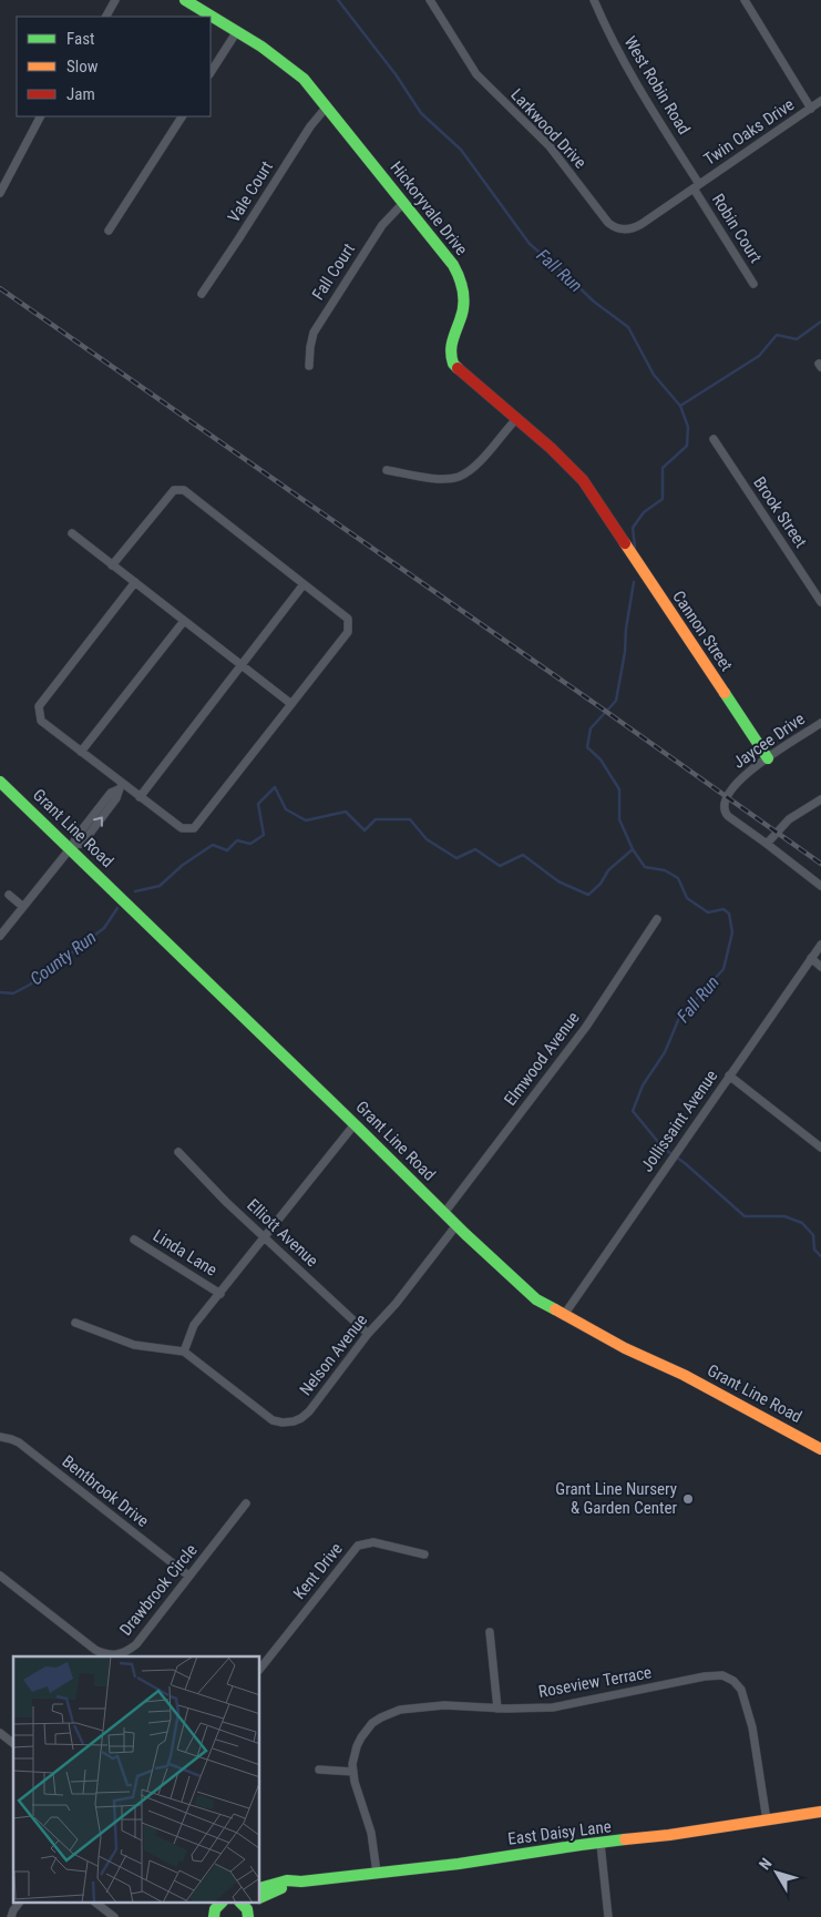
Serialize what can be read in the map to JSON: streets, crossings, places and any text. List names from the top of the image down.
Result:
{
  "streets": {
    "street": [
      "West Robin Road",
      "Larkwood Drive",
      "Twin Oaks Drive",
      "Vale Court",
      "Hickoryvale Drive",
      "Robin Court",
      "Fall Court",
      "Brook Street",
      "Cannon Street",
      "Jaycee Drive",
      "Grant Line Road",
      "Elmwood Avenue",
      "Jollissaint Avenue",
      "Elliott Avenue",
      "Linda Lane",
      "Nelson Avenue",
      "Bentbrook Drive",
      "Kent Drive",
      "Drawbrook Circle",
      "Roseview Terrace",
      "East Daisy Lane"
    ]
  },
  "crossings": [
    ["West Robin Road", "Larkwood Drive"],
    ["West Robin Road", "Twin Oaks Drive"],
    ["West Robin Road", "Robin Court"],
    ["Larkwood Drive", "Twin Oaks Drive"],
    ["Larkwood Drive", "Robin Court"],
    ["Twin Oaks Drive", "Robin Court"],
    ["Vale Court", "Hickoryvale Drive"],
    ["Hickoryvale Drive", "Fall Court"],
    ["Hickoryvale Drive", "Cannon Street"],
    ["Cannon Street", "Jaycee Drive"],
    ["Grant Line Road", "Elmwood Avenue"],
    ["Grant Line Road", "Jollissaint Avenue"],
    ["Grant Line Road", "Nelson Avenue"],
    ["Elliott Avenue", "Nelson Avenue"],
    ["Bentbrook Drive", "Drawbrook Circle"],
    ["Roseview Terrace", "East Daisy Lane"]
  ],
  "water": ["Fall Run", "County Run"],
  "places": ["Grant Line Nursery & Garden Center"],
  "legend": ["Fast", "Slow", "Jam"],
  "north": "top left"
}
